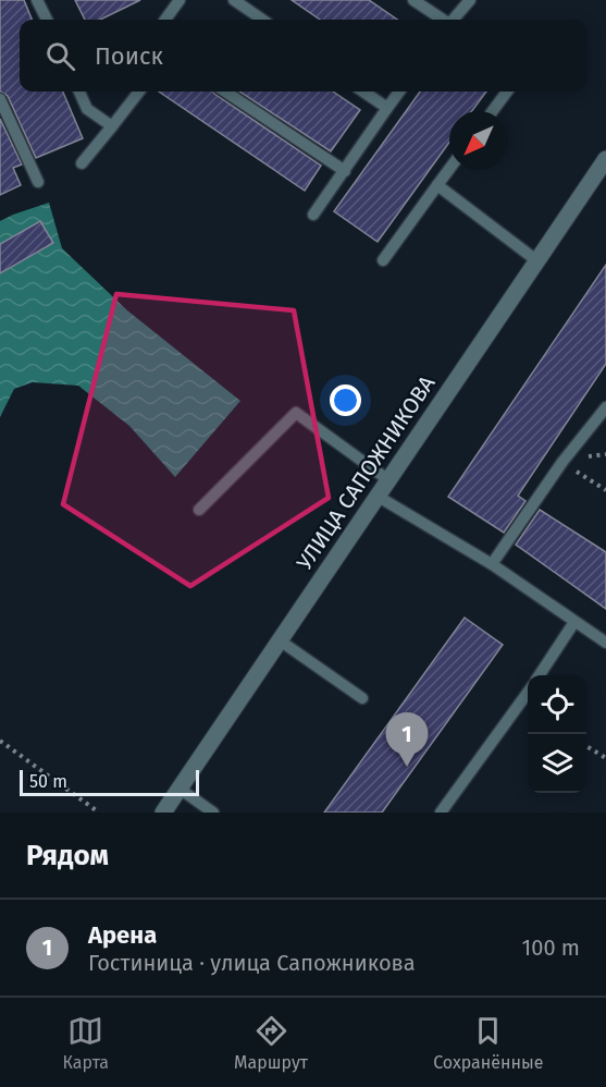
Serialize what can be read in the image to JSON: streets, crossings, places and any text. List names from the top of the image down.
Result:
{
  "streets": {
    "street": ["УЛИЦА САПОЖНИКОВА"]
  },
  "scale_bar": "50 m",
  "north": "bottom left",
  "page": {
    "search": "Поиск",
    "pins": "1",
    "scale": "50 m",
    "heading": "Рядом",
    "list": [
      {
        "mark": "1",
        "name": "Арена",
        "note": "Гостиница · улица Сапожникова",
        "value": "100 m"
      }
    ],
    "nav": ["Карта", "Маршрут", "Сохранённые"]
  }
}
